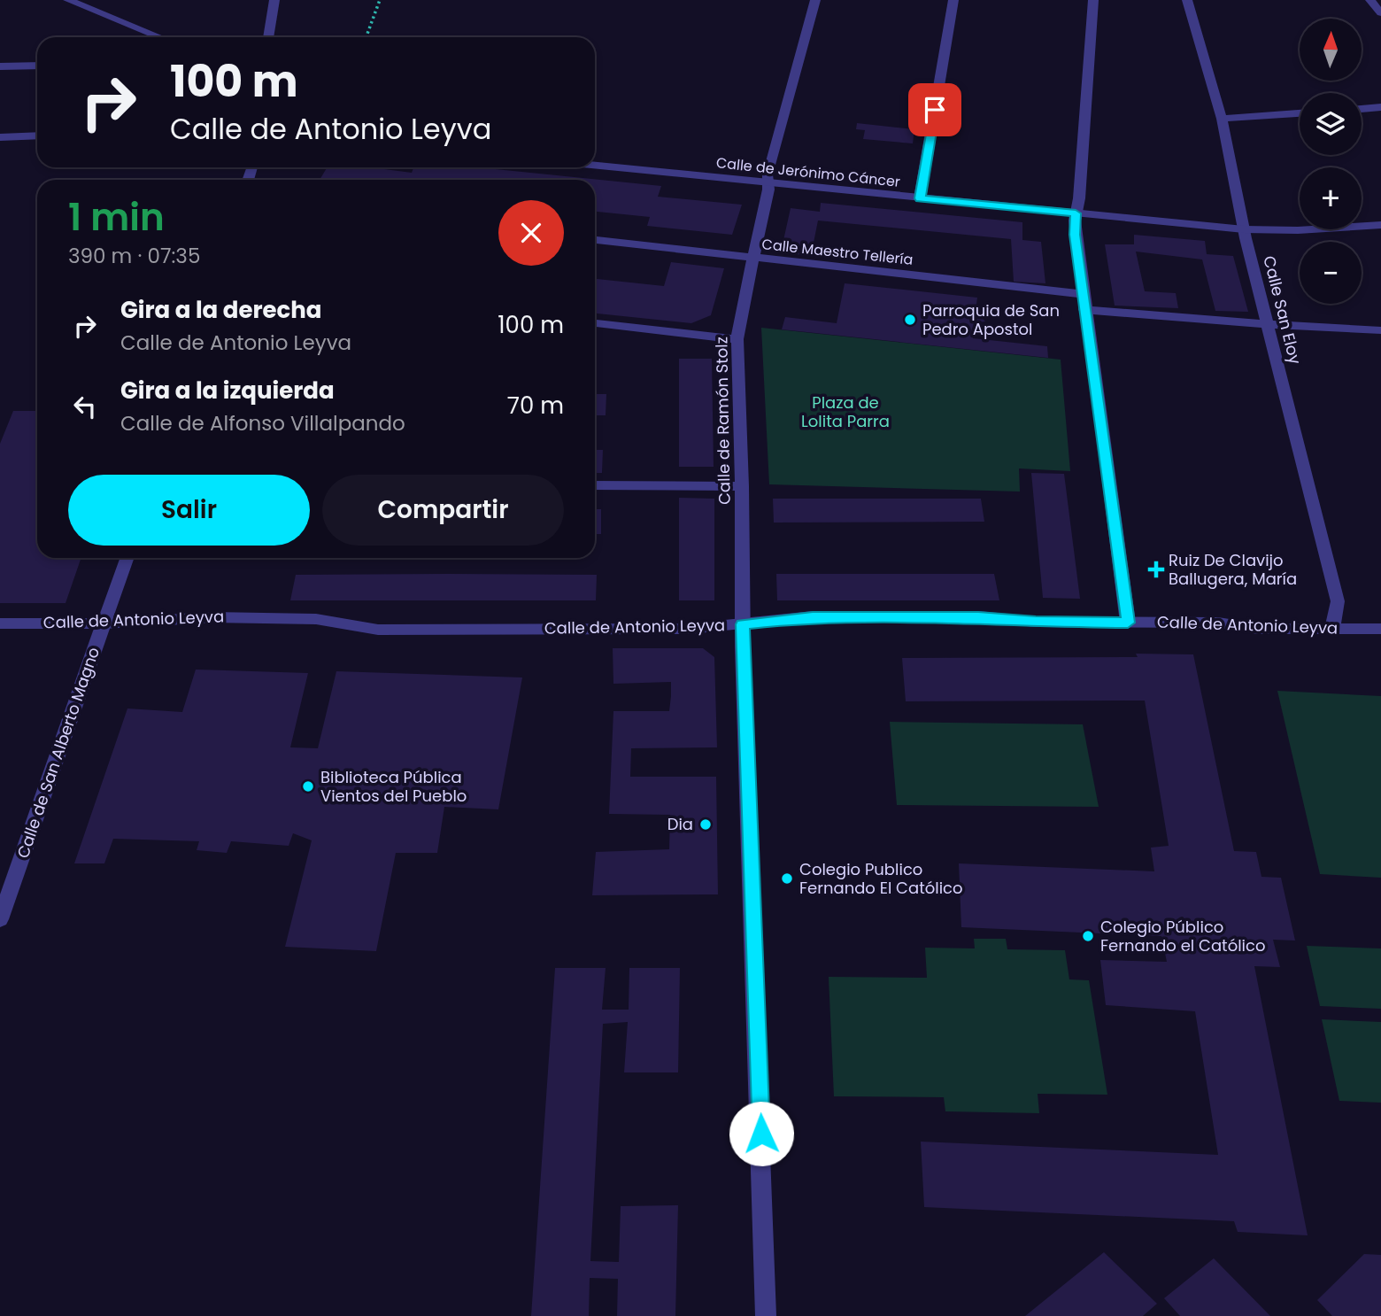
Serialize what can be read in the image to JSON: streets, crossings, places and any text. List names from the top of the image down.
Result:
{
  "streets": {
    "street": [
      "Calle de Jerónimo Cáncer",
      "Calle Maestro Tellería",
      "Calle San Eloy",
      "Calle de Ramón Stolz",
      "Calle de Antonio Leyva",
      "Calle de San Alberto Magno"
    ]
  },
  "crossings": [
    ["Calle de Jerónimo Cáncer", "Calle San Eloy"],
    ["Calle de Jerónimo Cáncer", "Calle de Ramón Stolz"],
    ["Calle Maestro Tellería", "Calle de Ramón Stolz"],
    ["Calle San Eloy", "Calle de Antonio Leyva"],
    ["Calle de Ramón Stolz", "Calle de Antonio Leyva"],
    ["Calle de Antonio Leyva", "Calle de San Alberto Magno"]
  ],
  "parks": ["Plaza de Lolita Parra"],
  "places": {
    "other": [
      "Parroquia de San Pedro Apostol",
      "Biblioteca Pública Vientos del Pueblo",
      "Dia",
      "Colegio Publico Fernando El Católico",
      "Colegio Público Fernando el Católico"
    ],
    "health": ["Ruiz De Clavijo Ballugera, María"]
  },
  "north": "top",
  "page": {
    "map_buttons": ["+", "−"],
    "turn": ["100 m", "Calle de Antonio Leyva"],
    "heading": ["1 min", "390 m · 07:35"],
    "list": [
      {
        "name": "Gira a la derecha",
        "note": "Calle de Antonio Leyva",
        "value": "100 m"
      },
      {
        "name": "Gira a la izquierda",
        "note": "Calle de Alfonso Villalpando",
        "value": "70 m"
      }
    ],
    "buttons": ["Salir", "Compartir"]
  }
}
